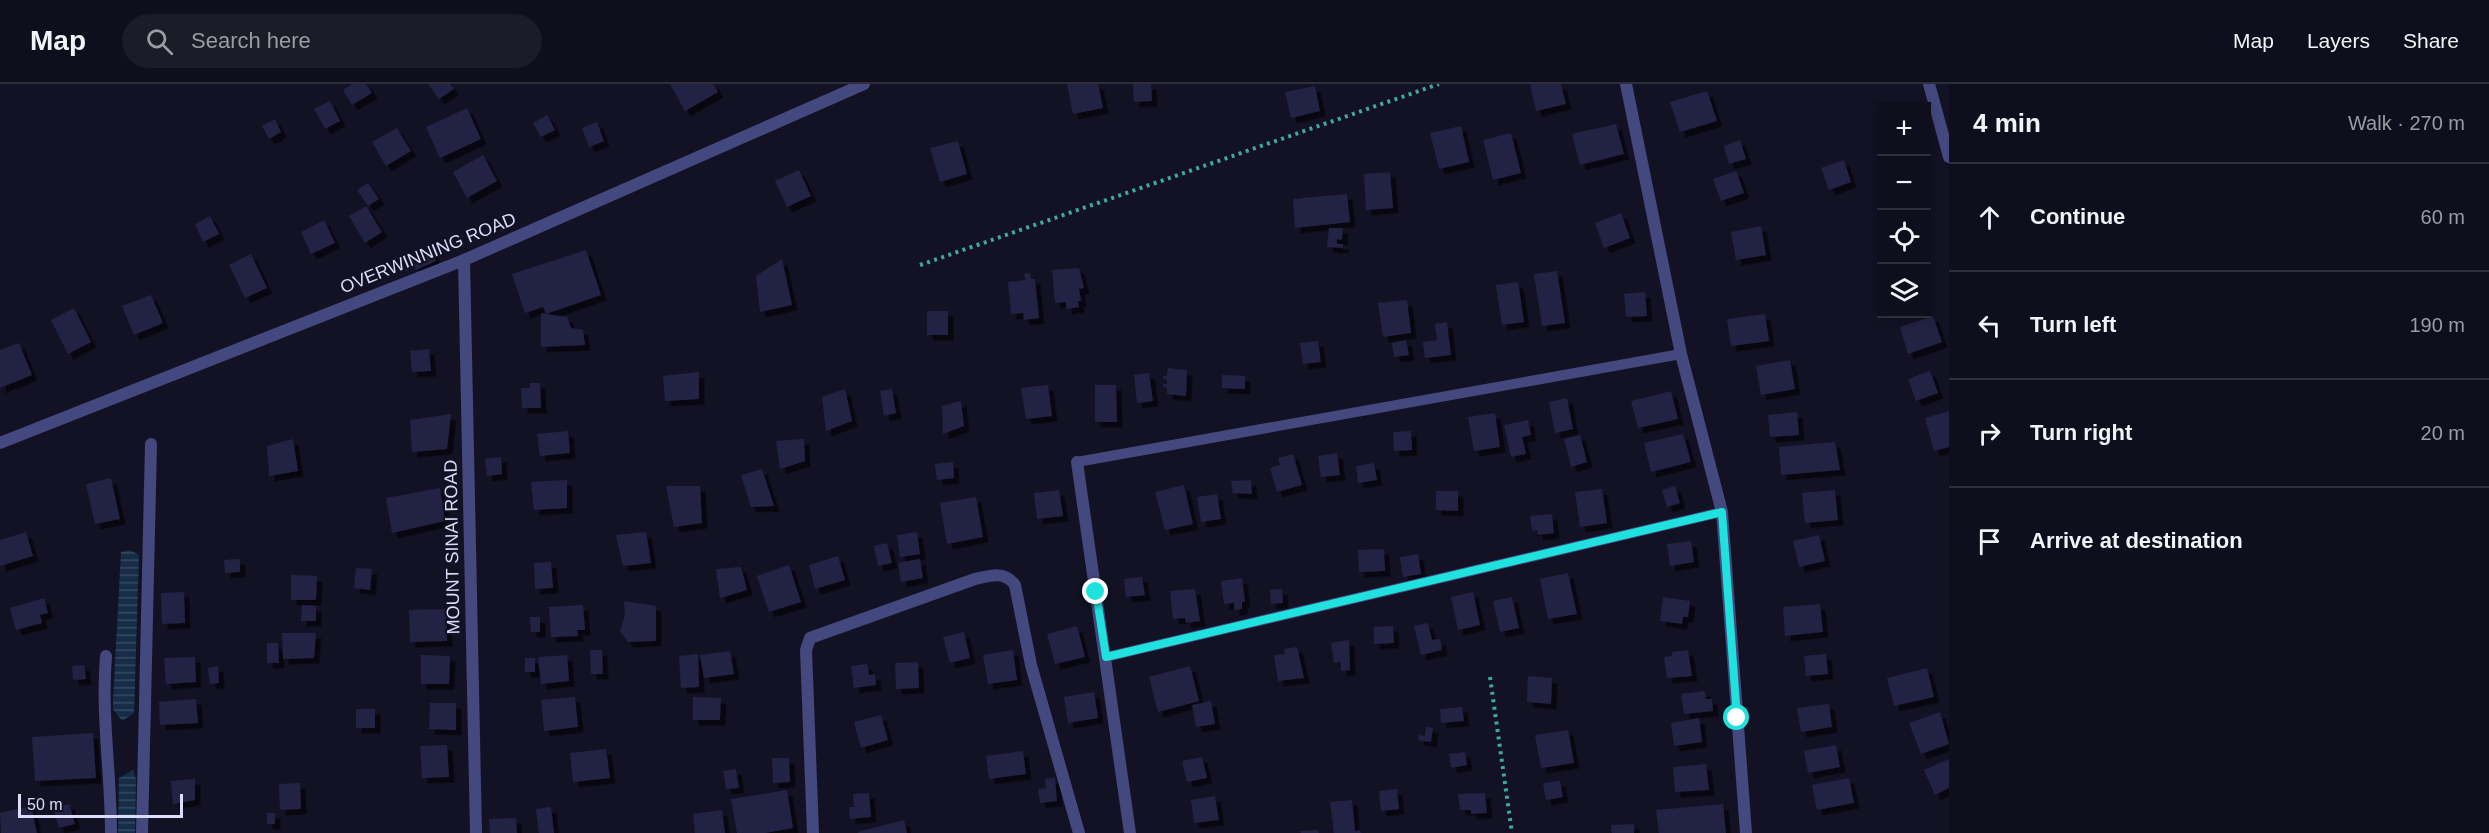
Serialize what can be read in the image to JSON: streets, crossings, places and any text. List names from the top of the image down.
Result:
{
  "streets": {
    "street": ["OVERWINNING ROAD", "MOUNT SINAI ROAD"]
  },
  "crossings": [
    ["OVERWINNING ROAD", "MOUNT SINAI ROAD"]
  ],
  "scale_bar": "50 m",
  "page": {
    "header": "Map",
    "search": "Search here",
    "nav": ["Map", "Layers", "Share"],
    "heading": ["4 min", "Walk · 270 m"],
    "map_buttons": ["+", "−"],
    "list": [
      ["Continue", "60 m"],
      ["Turn left", "190 m"],
      ["Turn right", "20 m"],
      "Arrive at destination"
    ],
    "scale": "50 m"
  }
}
